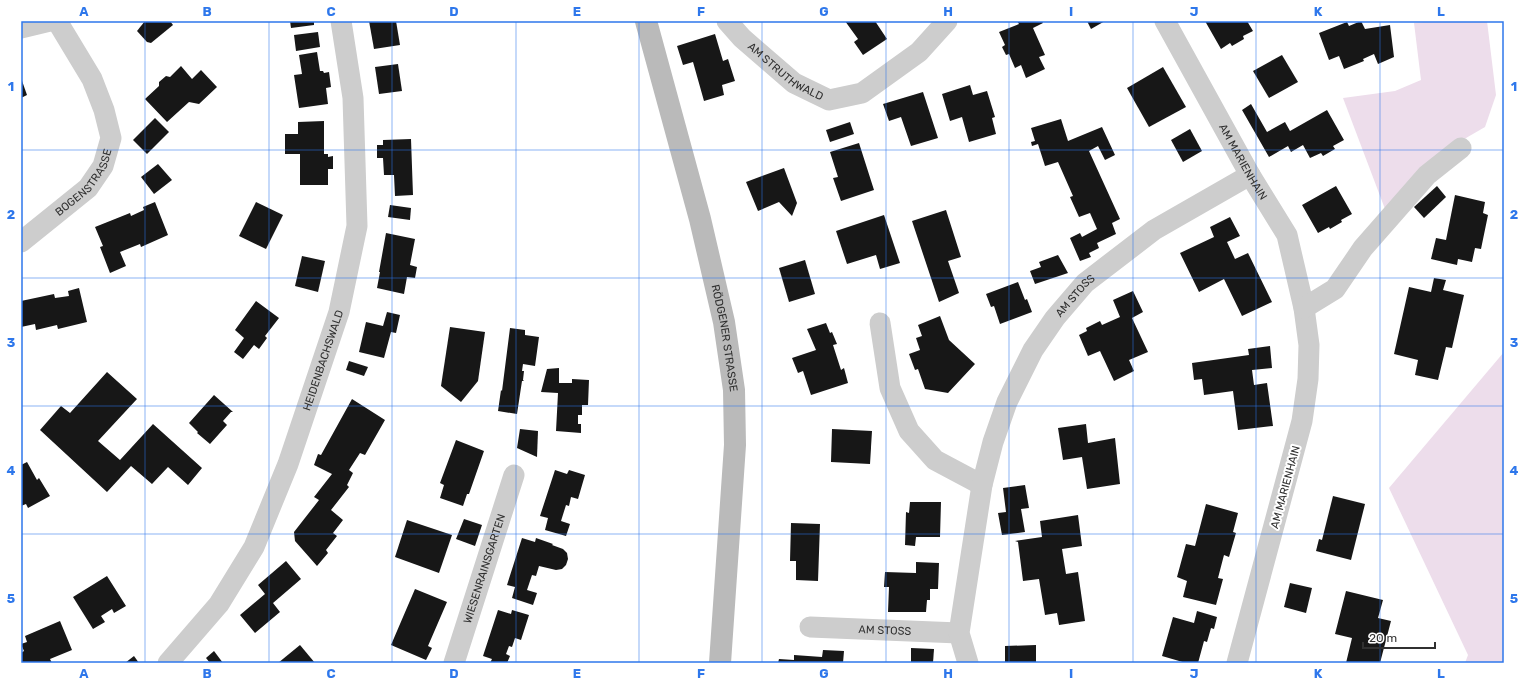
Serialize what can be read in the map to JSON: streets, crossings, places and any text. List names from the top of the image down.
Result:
{
  "streets": {
    "main road": ["RÖDGENER STRASSE"],
    "street": [
      "AM STRUTHWALD",
      "AM MARIENHAIN",
      "BOGENSTRASSE",
      "AM STOSS",
      "HEIDENBACHSWALD",
      "WIESENRAINSGARTEN"
    ]
  },
  "crossings": [
    ["AM MARIENHAIN", "AM STOSS"]
  ],
  "scale_bar": "20 m",
  "grid": {
    "columns": [
      "A",
      "B",
      "C",
      "D",
      "E",
      "F",
      "G",
      "H",
      "I",
      "J",
      "K",
      "L"
    ],
    "rows": [
      "1",
      "2",
      "3",
      "4",
      "5"
    ]
  }
}
